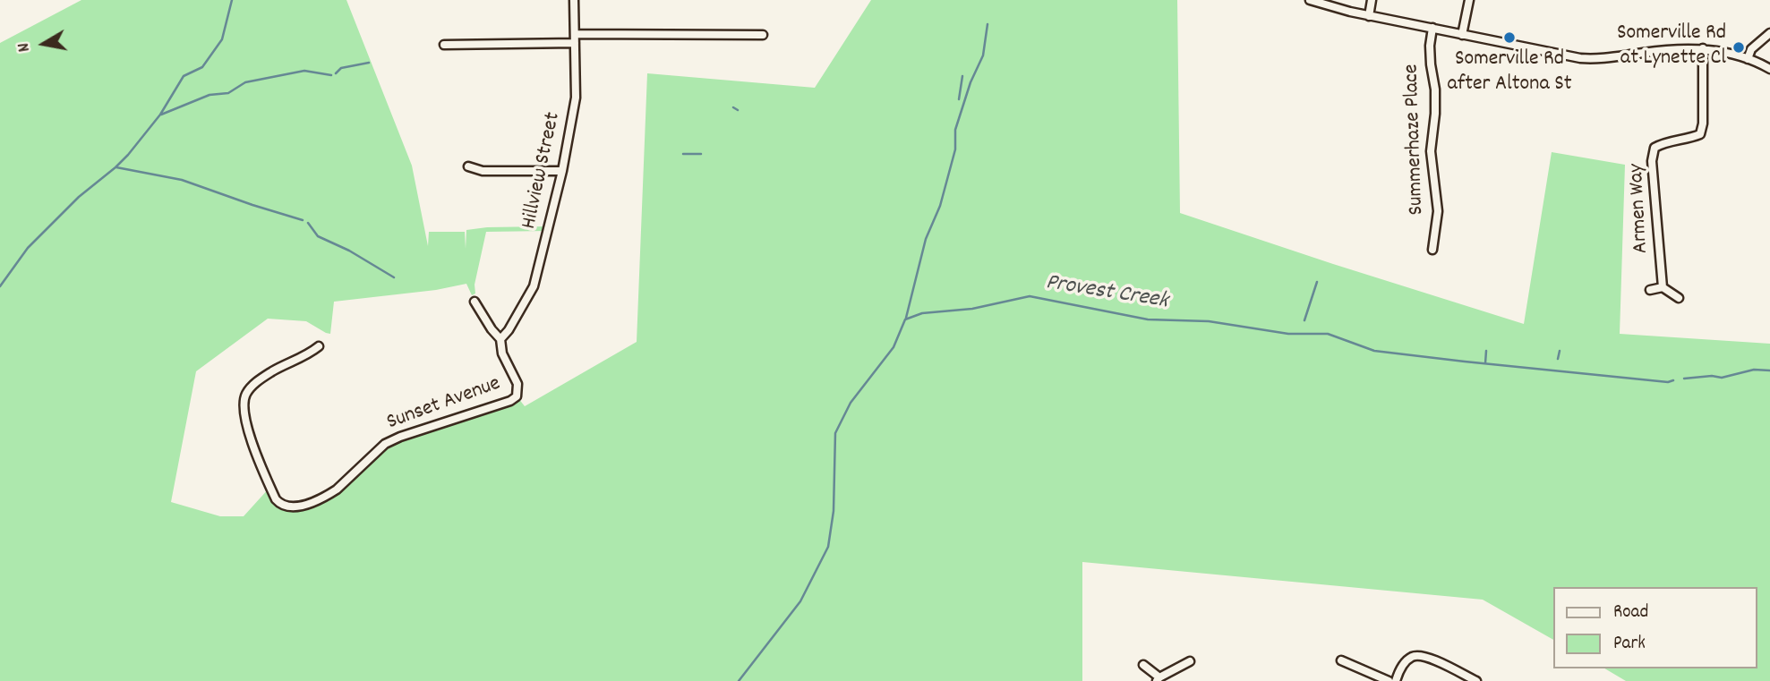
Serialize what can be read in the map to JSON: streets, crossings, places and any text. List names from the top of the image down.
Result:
{
  "streets": {
    "street": [
      "Summerhaze Place",
      "Hillview Street",
      "Armen Way",
      "Sunset Avenue"
    ]
  },
  "crossings": [
    ["Hillview Street", "Sunset Avenue"]
  ],
  "water": ["Provest Creek"],
  "places": ["Somerville Rd after Altona St", "Somerville Rd at Lynette Cl"],
  "legend": ["Road", "Park"],
  "north": "left"
}
